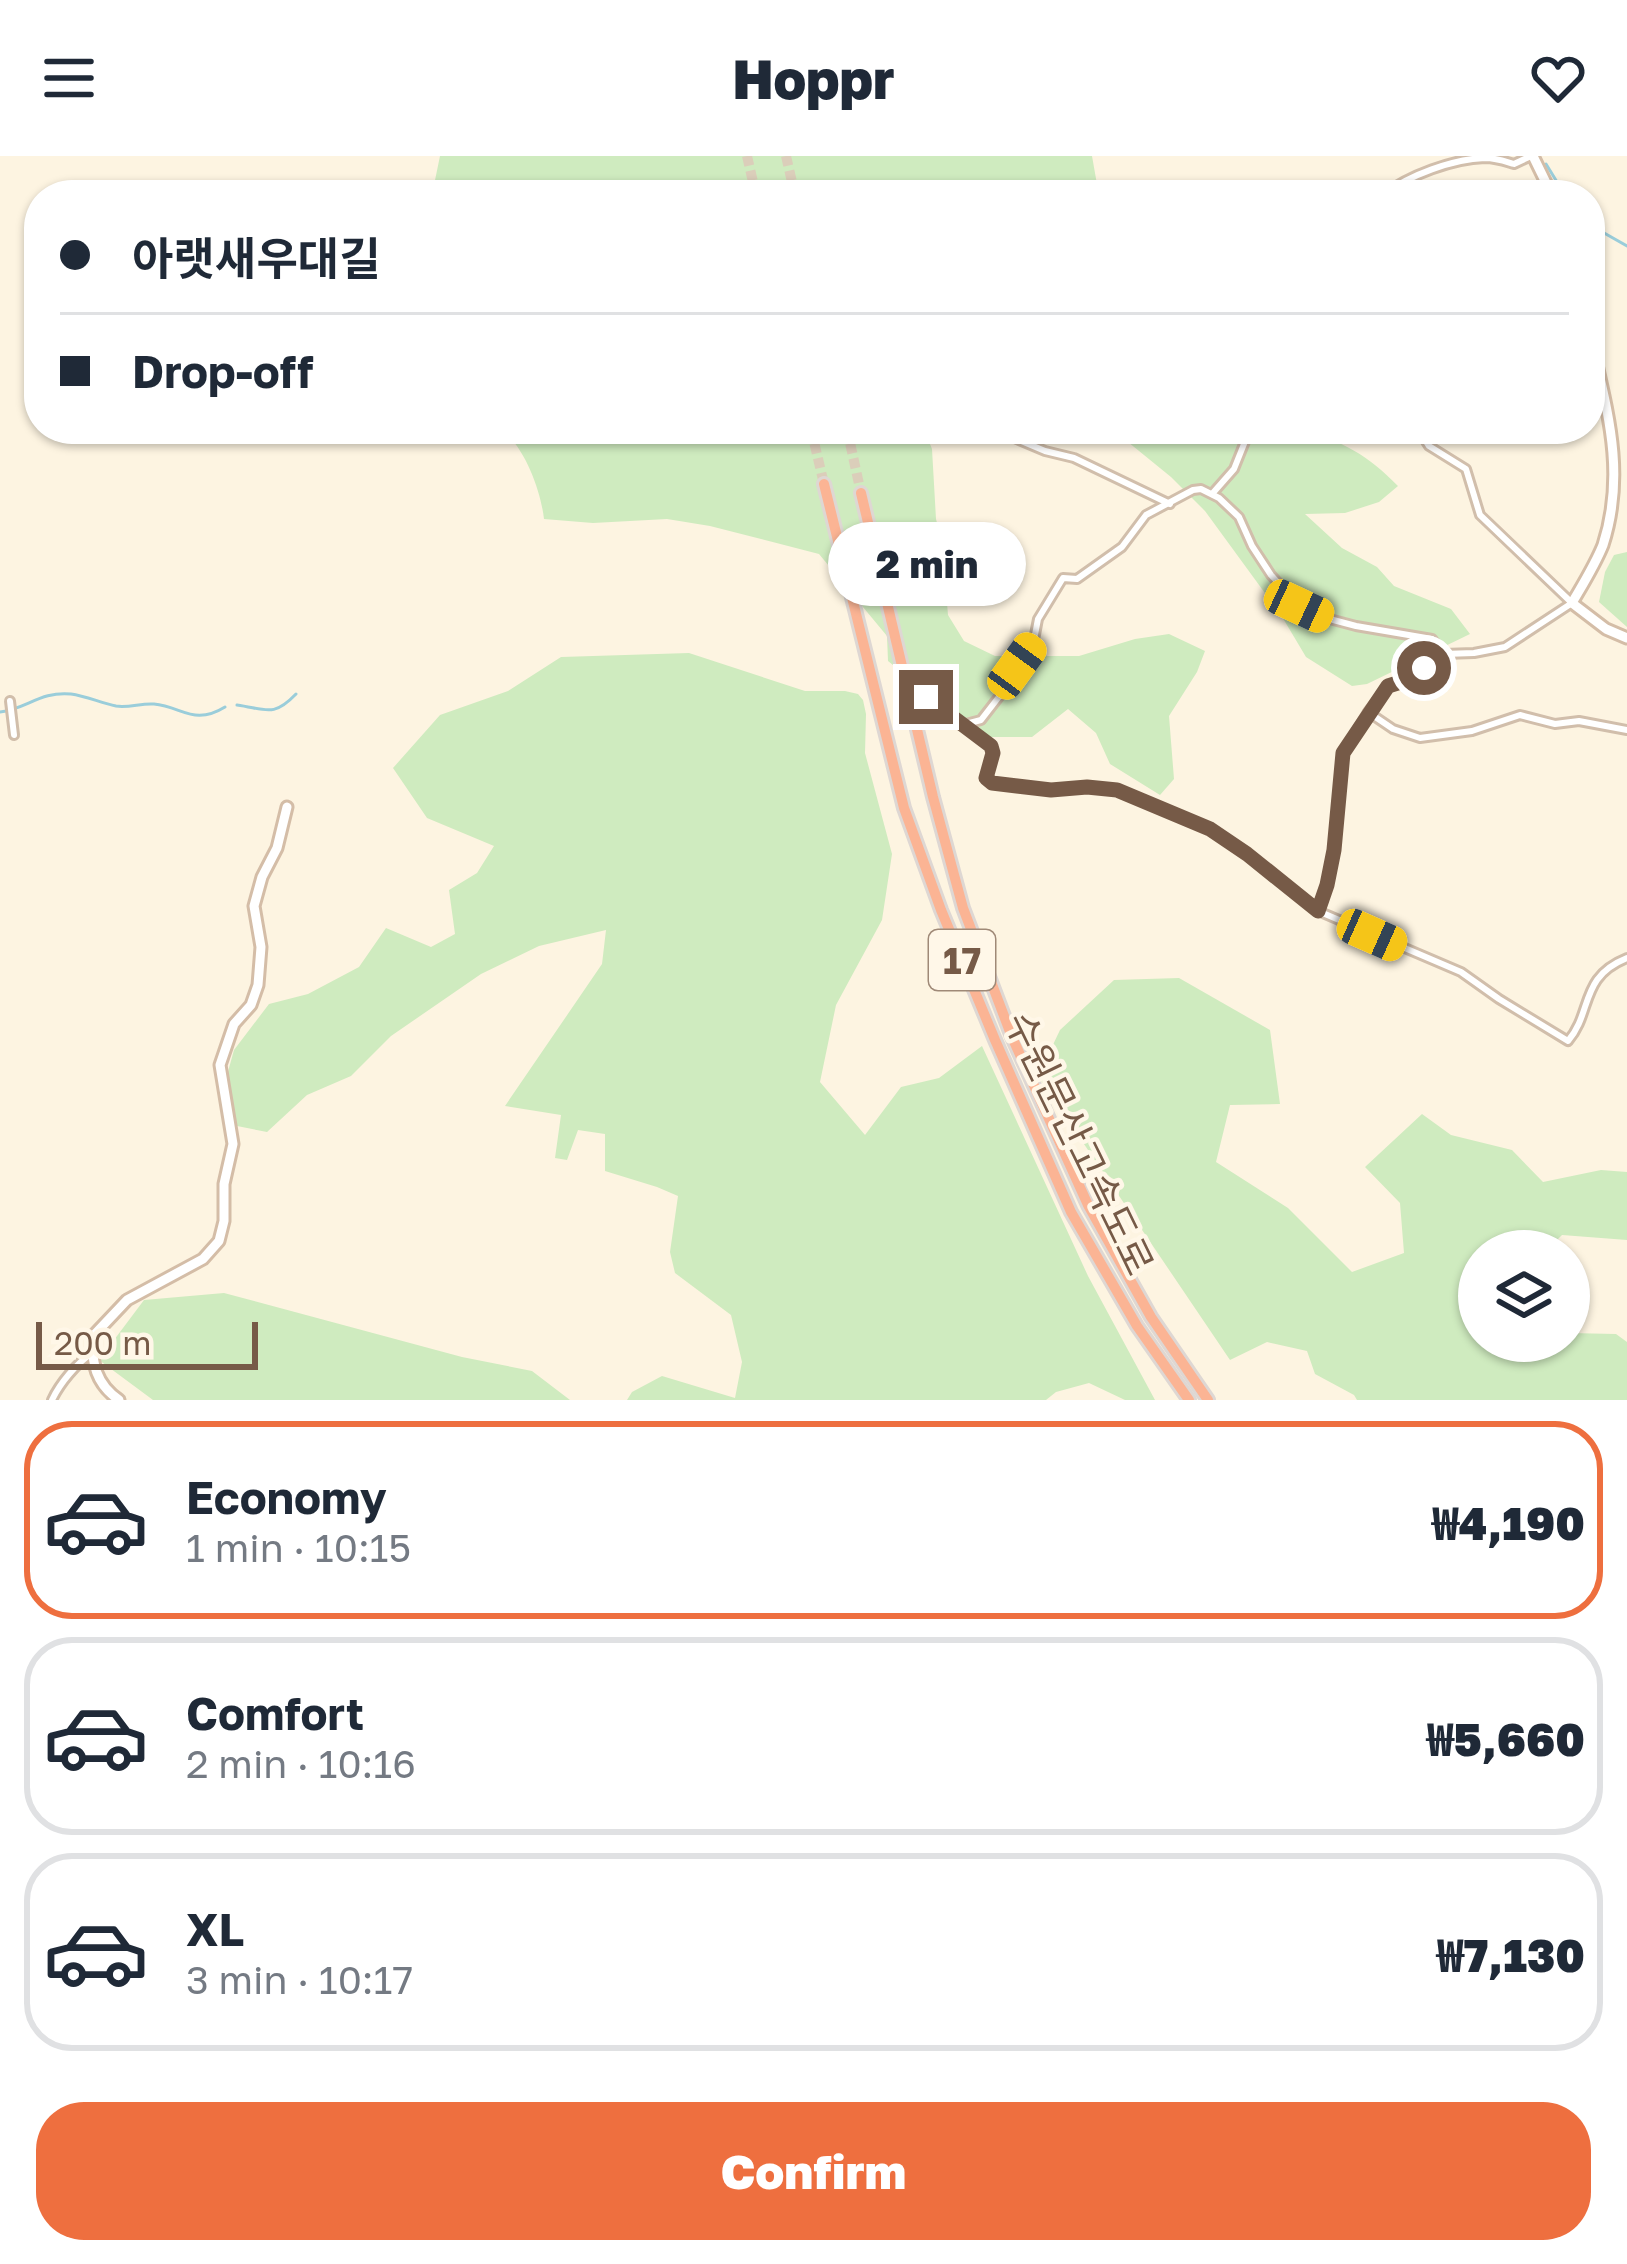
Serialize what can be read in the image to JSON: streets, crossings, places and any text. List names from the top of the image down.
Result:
{
  "streets": {
    "highway": ["17", "수원문산고속도로"]
  },
  "scale_bar": "200 m",
  "page": {
    "header": "Hoppr",
    "banner": ["아랫새우대길", "Drop-off"],
    "bubble": "2 min",
    "scale": "200 m",
    "list": [
      {
        "name": "Economy",
        "note": "1 min · 10:15",
        "value": "₩4,190"
      },
      {
        "name": "Comfort",
        "note": "2 min · 10:16",
        "value": "₩5,660"
      },
      {
        "name": "XL",
        "note": "3 min · 10:17",
        "value": "₩7,130"
      }
    ],
    "buttons": "Confirm"
  }
}
